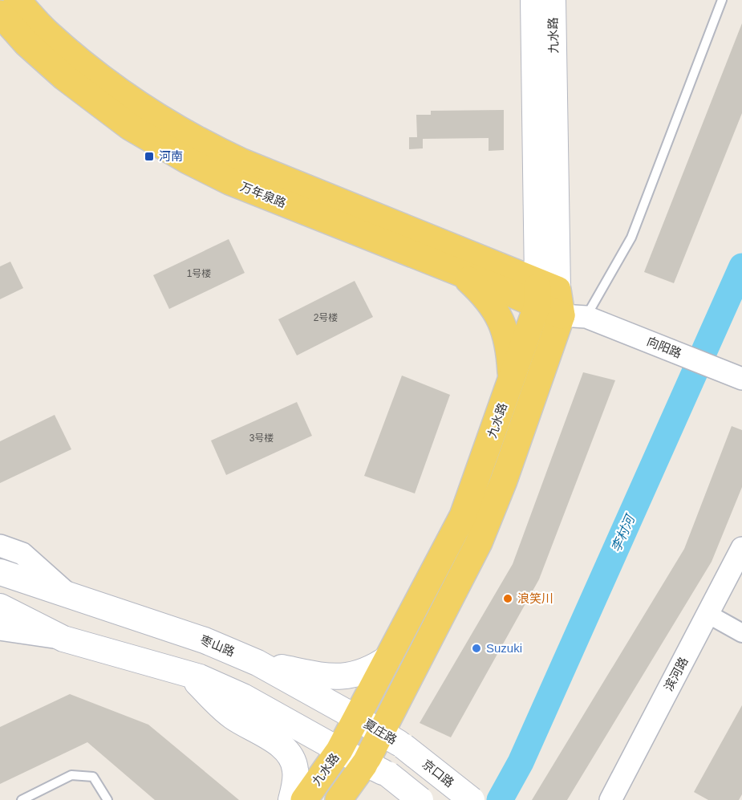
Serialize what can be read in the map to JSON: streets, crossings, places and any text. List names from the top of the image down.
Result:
{
  "streets": {
    "main road": [
      "九水路",
      "万年泉路",
      "枣山路",
      "夏庄路",
      "京口路"
    ],
    "street": ["向阳路", "滨河路"]
  },
  "crossings": [
    ["九水路", "万年泉路"],
    ["九水路", "枣山路"],
    ["九水路", "夏庄路"],
    ["万年泉路", "向阳路"],
    ["枣山路", "夏庄路"],
    ["夏庄路", "京口路"]
  ],
  "water": ["李村河"],
  "places": {
    "transit": ["河南"],
    "other": ["浪笑川", "Suzuki"]
  },
  "house_numbers": ["1号楼", "2号楼", "3号楼"]
}
